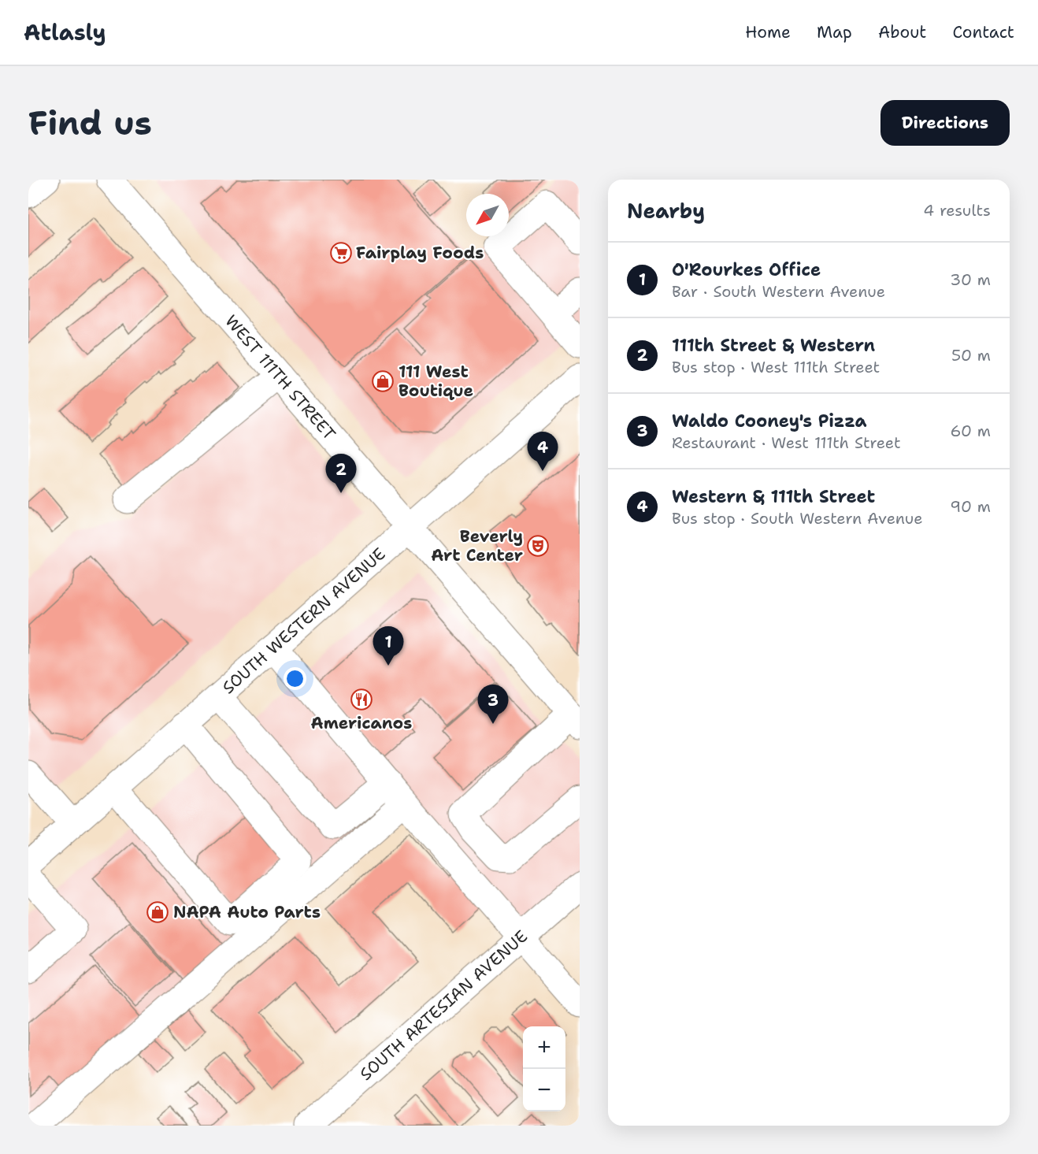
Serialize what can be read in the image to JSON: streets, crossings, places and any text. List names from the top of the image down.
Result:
{
  "streets": {
    "main road": ["WEST 111TH STREET", "SOUTH WESTERN AVENUE", "SOUTH ARTESIAN AVENUE"]
  },
  "crossings": [
    ["WEST 111TH STREET", "SOUTH WESTERN AVENUE"]
  ],
  "places": {
    "supermarket": ["Fairplay Foods"],
    "shop": ["111 West Boutique", "NAPA Auto Parts"],
    "theatre": ["Beverly Art Center"],
    "restaurant": ["Americanos"]
  },
  "north": "bottom left",
  "page": {
    "header": "Atlasly",
    "nav": [
      "Home",
      "Map",
      "About",
      "Contact"
    ],
    "buttons": "Directions",
    "title": "Find us",
    "heading": ["Nearby", "4 results"],
    "list": [
      {
        "mark": "1",
        "name": "O'Rourkes Office",
        "note": "Bar · South Western Avenue",
        "value": "30 m"
      },
      {
        "mark": "2",
        "name": "111th Street & Western",
        "note": "Bus stop · West 111th Street",
        "value": "50 m"
      },
      {
        "mark": "3",
        "name": "Waldo Cooney's Pizza",
        "note": "Restaurant · West 111th Street",
        "value": "60 m"
      },
      {
        "mark": "4",
        "name": "Western & 111th Street",
        "note": "Bus stop · South Western Avenue",
        "value": "90 m"
      }
    ],
    "pins": [
      "4",
      "2",
      "1",
      "3"
    ],
    "map_buttons": ["+", "−"]
  }
}
